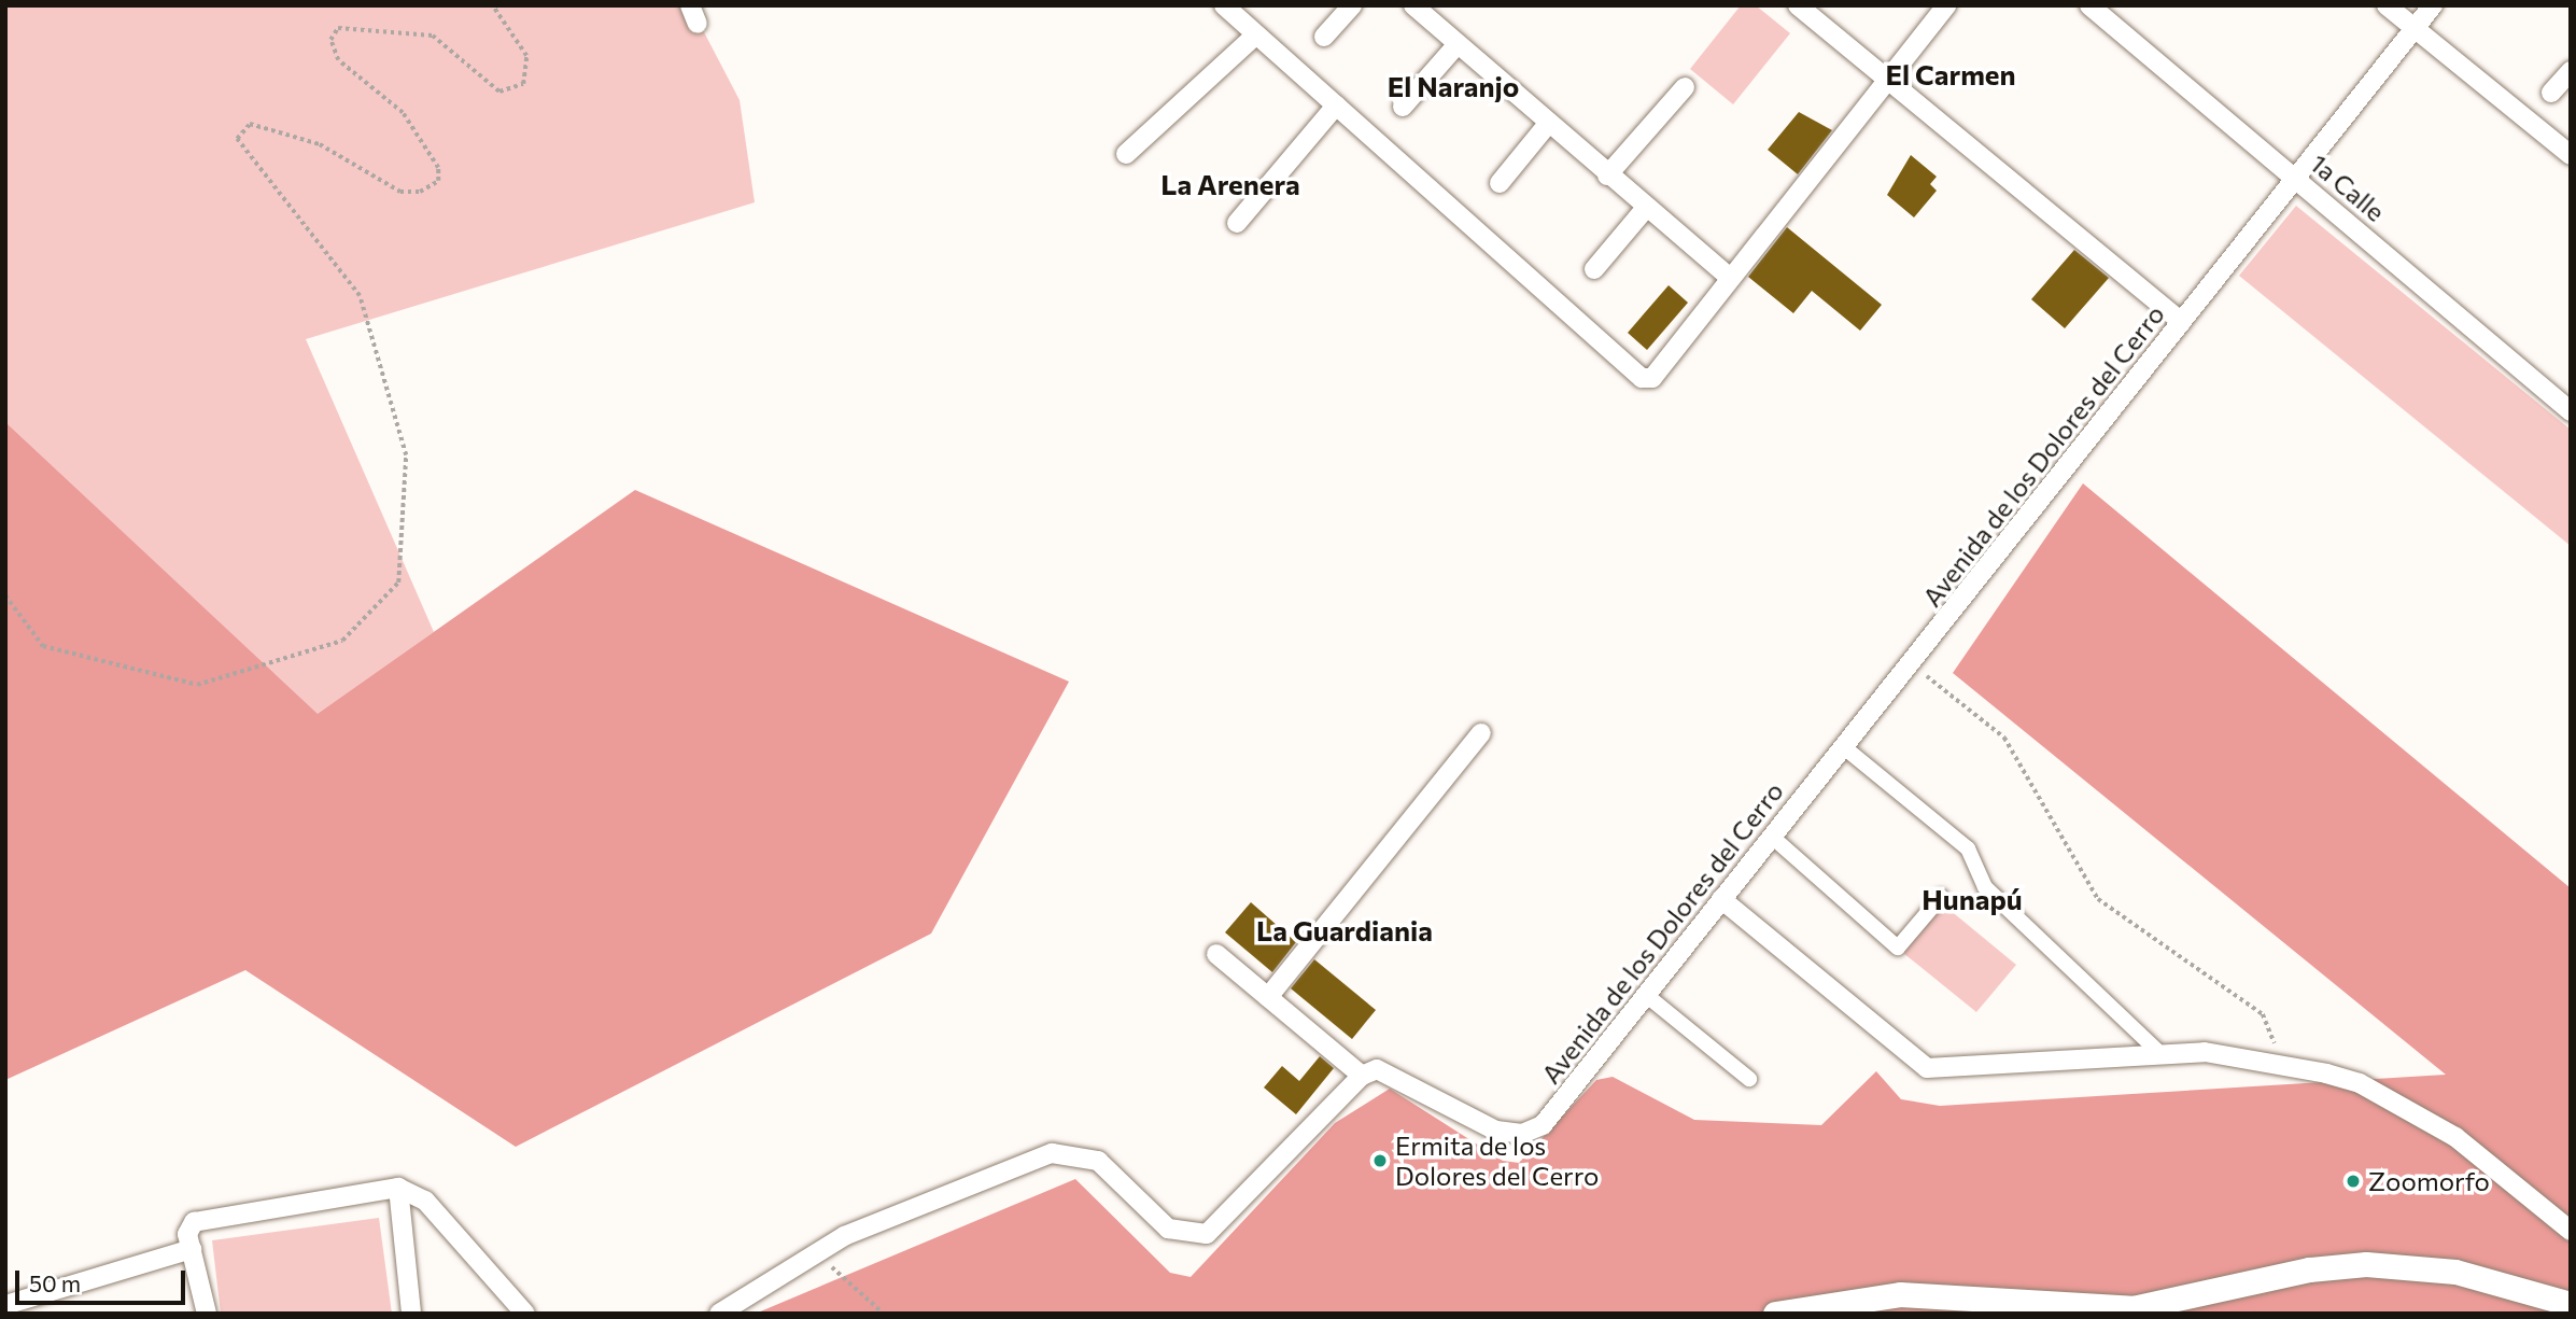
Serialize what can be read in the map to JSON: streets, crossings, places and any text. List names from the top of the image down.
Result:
{
  "streets": {
    "street": ["1a Calle", "Avenida de los Dolores del Cerro"]
  },
  "crossings": [
    ["1a Calle", "Avenida de los Dolores del Cerro"]
  ],
  "districts": [
    "El Carmen",
    "El Naranjo",
    "La Arenera",
    "Hunapú",
    "La Guardiania"
  ],
  "places": ["Ermita de los Dolores del Cerro", "Zoomorfo"],
  "scale_bar": "50 m"
}
